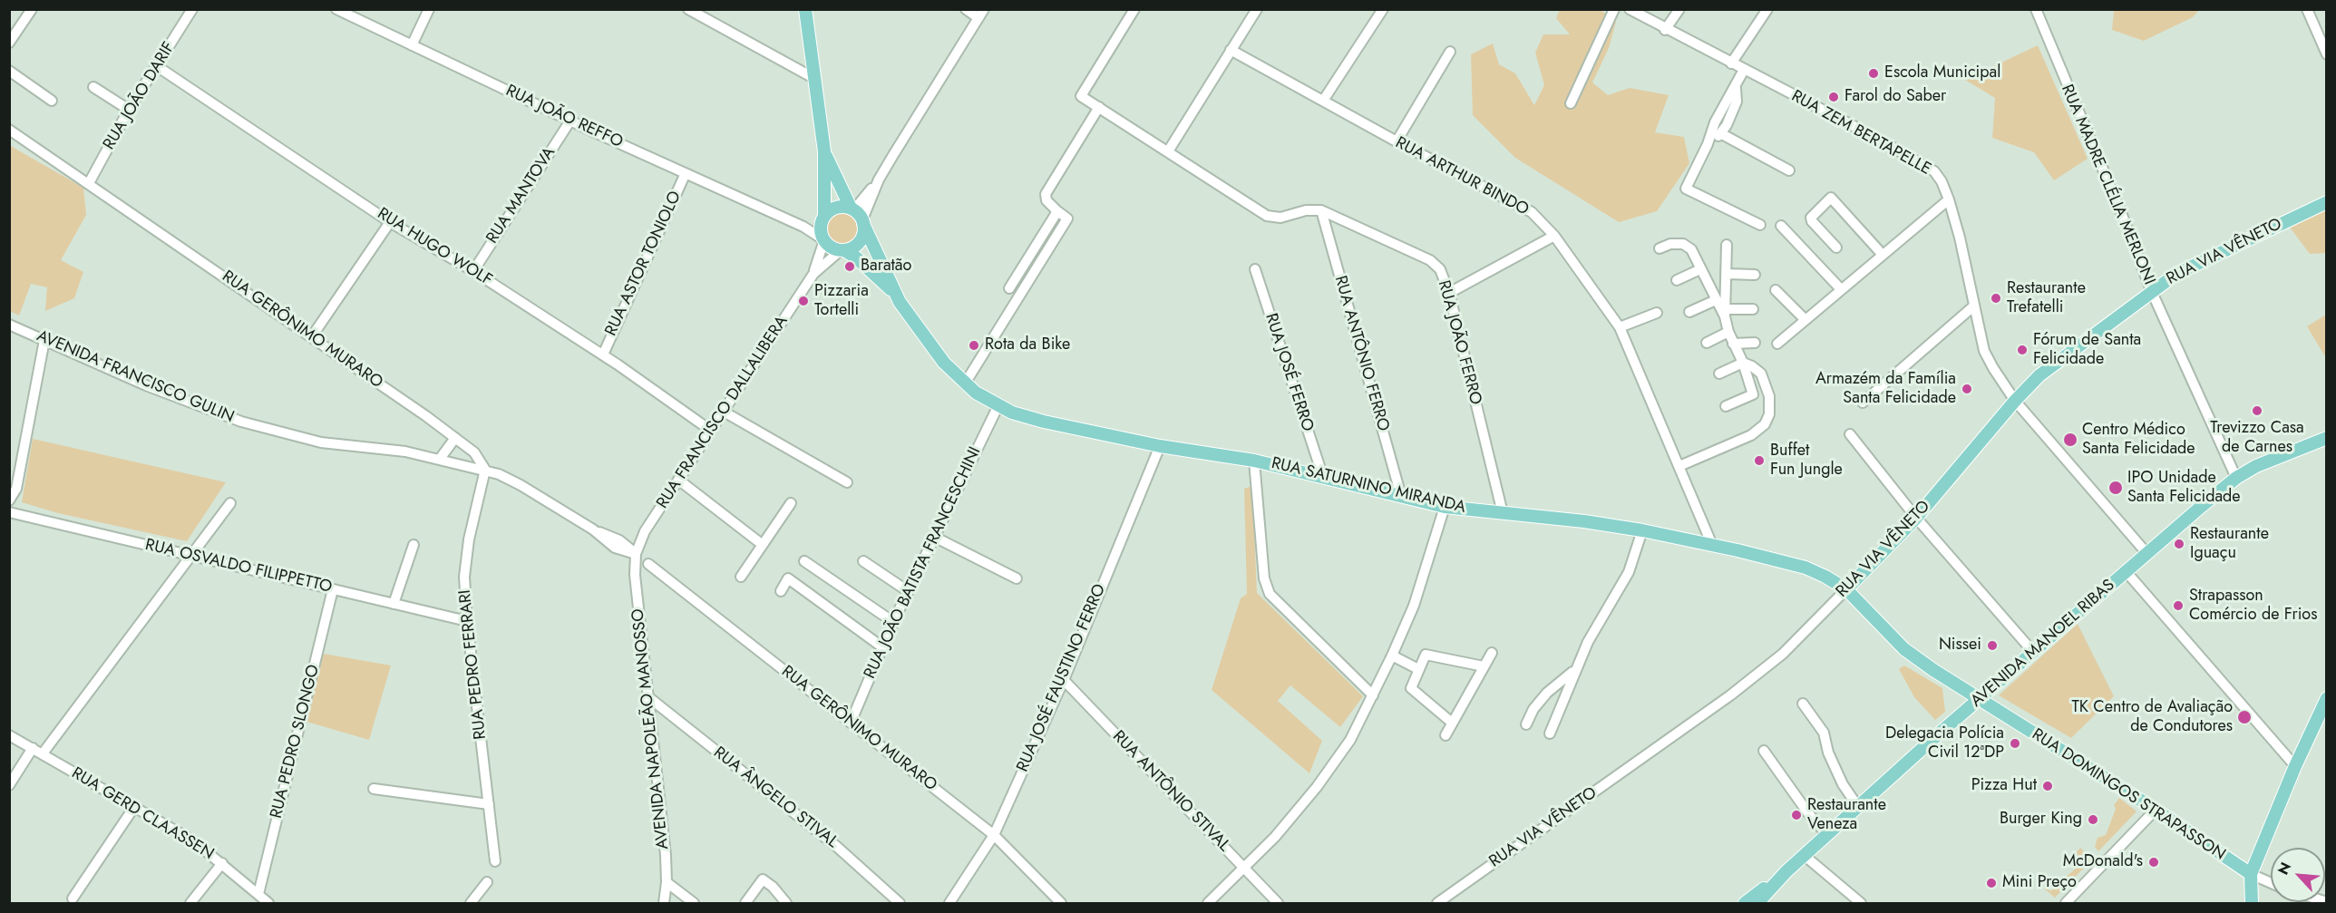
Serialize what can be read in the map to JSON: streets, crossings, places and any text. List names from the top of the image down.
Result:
{
  "streets": {
    "main road": [
      "RUA VIA VÊNETO",
      "RUA SATURNINO MIRANDA",
      "AVENIDA MANOEL RIBAS",
      "RUA DOMINGOS STRAPASSON"
    ],
    "street": [
      "RUA JOÃO DARIF",
      "RUA JOÃO REFFO",
      "RUA ZEM BERTAPELLE",
      "RUA ARTHUR BINDO",
      "RUA MADRE CLÉLIA MERLONI",
      "RUA MANTOVA",
      "RUA HUGO WOLF",
      "RUA ASTOR TONIOLO",
      "RUA GERÔNIMO MURARO",
      "RUA JOÃO FERRO",
      "RUA ANTÔNIO FERRO",
      "RUA JOSÉ FERRO",
      "AVENIDA FRANCISCO GULIN",
      "RUA FRANCISCO DALLALIBERA",
      "RUA JOÃO BATISTA FRANCESCHINI",
      "RUA OSVALDO FILIPPETTO",
      "RUA PEDRO FERRARI",
      "RUA JOSÉ FAUSTINO FERRO",
      "AVENIDA NAPOLEÃO MANOSSO",
      "RUA PEDRO SLONGO",
      "RUA ANTÔNIO STIVAL",
      "RUA ÂNGELO STIVAL",
      "RUA GERD CLAASSEN"
    ]
  },
  "crossings": [
    ["RUA JOÃO DARIF", "RUA HUGO WOLF"],
    ["RUA JOÃO DARIF", "RUA GERÔNIMO MURARO"],
    ["RUA JOÃO REFFO", "RUA MANTOVA"],
    ["RUA JOÃO REFFO", "RUA ASTOR TONIOLO"],
    ["RUA JOÃO REFFO", "RUA FRANCISCO DALLALIBERA"],
    ["RUA JOÃO REFFO", "RUA SATURNINO MIRANDA"],
    ["RUA ZEM BERTAPELLE", "RUA VIA VÊNETO"],
    ["RUA ZEM BERTAPELLE", "AVENIDA MANOEL RIBAS"],
    ["RUA ARTHUR BINDO", "RUA SATURNINO MIRANDA"],
    ["RUA MADRE CLÉLIA MERLONI", "RUA VIA VÊNETO"],
    ["RUA MADRE CLÉLIA MERLONI", "AVENIDA MANOEL RIBAS"],
    ["RUA MANTOVA", "RUA HUGO WOLF"],
    ["RUA HUGO WOLF", "RUA ASTOR TONIOLO"],
    ["RUA HUGO WOLF", "RUA FRANCISCO DALLALIBERA"],
    ["RUA VIA VÊNETO", "RUA SATURNINO MIRANDA"],
    ["RUA GERÔNIMO MURARO", "AVENIDA FRANCISCO GULIN"],
    ["RUA GERÔNIMO MURARO", "RUA FRANCISCO DALLALIBERA"],
    ["RUA GERÔNIMO MURARO", "RUA JOÃO BATISTA FRANCESCHINI"],
    ["RUA GERÔNIMO MURARO", "RUA PEDRO FERRARI"],
    ["RUA GERÔNIMO MURARO", "RUA JOSÉ FAUSTINO FERRO"],
    ["RUA GERÔNIMO MURARO", "AVENIDA NAPOLEÃO MANOSSO"],
    ["RUA JOÃO FERRO", "RUA ANTÔNIO FERRO"],
    ["RUA JOÃO FERRO", "RUA SATURNINO MIRANDA"],
    ["RUA ANTÔNIO FERRO", "RUA SATURNINO MIRANDA"],
    ["RUA JOSÉ FERRO", "RUA SATURNINO MIRANDA"],
    ["AVENIDA FRANCISCO GULIN", "RUA PEDRO FERRARI"],
    ["RUA FRANCISCO DALLALIBERA", "RUA SATURNINO MIRANDA"],
    ["RUA FRANCISCO DALLALIBERA", "AVENIDA NAPOLEÃO MANOSSO"],
    ["RUA SATURNINO MIRANDA", "RUA JOÃO BATISTA FRANCESCHINI"],
    ["RUA SATURNINO MIRANDA", "AVENIDA MANOEL RIBAS"],
    ["RUA SATURNINO MIRANDA", "RUA JOSÉ FAUSTINO FERRO"],
    ["RUA SATURNINO MIRANDA", "RUA DOMINGOS STRAPASSON"],
    ["RUA OSVALDO FILIPPETTO", "RUA PEDRO FERRARI"],
    ["RUA OSVALDO FILIPPETTO", "RUA PEDRO SLONGO"],
    ["AVENIDA MANOEL RIBAS", "RUA DOMINGOS STRAPASSON"],
    ["RUA JOSÉ FAUSTINO FERRO", "RUA ANTÔNIO STIVAL"],
    ["AVENIDA NAPOLEÃO MANOSSO", "RUA ÂNGELO STIVAL"],
    ["RUA PEDRO SLONGO", "RUA GERD CLAASSEN"]
  ],
  "places": [
    "Escola Municipal",
    "Farol do Saber",
    "Baratão",
    "Restaurante Trefatelli",
    "Pizzaria Tortelli",
    "Rota da Bike",
    "Fórum de Santa Felicidade",
    "Armazém da Família Santa Felicidade",
    "Trevizzo Casa de Carnes",
    "Centro Médico Santa Felicidade",
    "Buffet Fun Jungle",
    "IPO Unidade Santa Felicidade",
    "Restaurante Iguaçu",
    "Strapasson Comércio de Frios",
    "Nissei",
    "TK Centro de Avaliação de Condutores",
    "Delegacia Polícia Civil 12ªDP",
    "Pizza Hut",
    "Restaurante Veneza",
    "Burger King",
    "McDonald's",
    "Mini Preço"
  ],
  "north": "top left"
}
